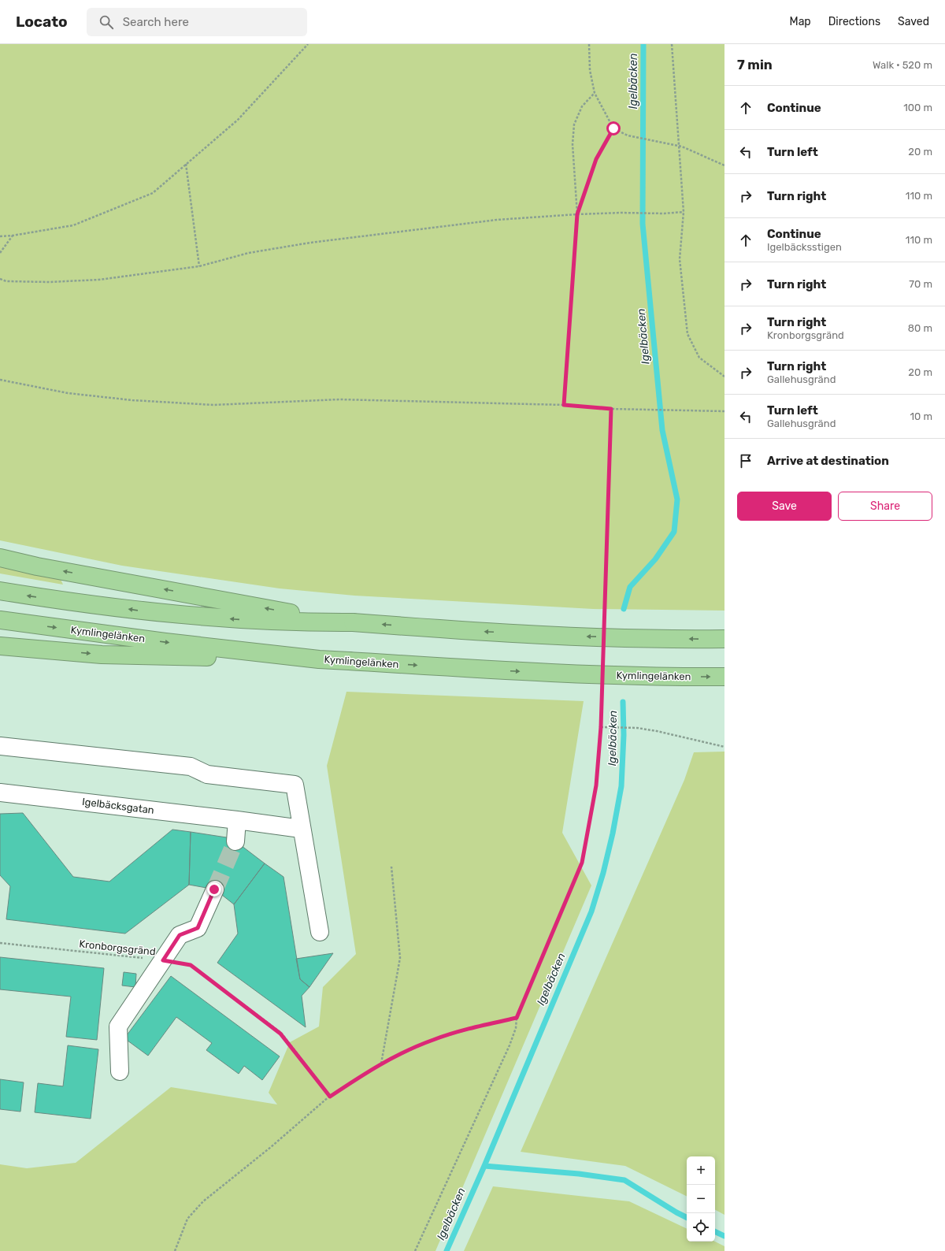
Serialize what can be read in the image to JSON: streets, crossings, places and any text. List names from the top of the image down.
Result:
{
  "streets": {
    "highway": ["Kymlingelänken"],
    "street": ["Igelbäcksgatan"],
    "path": ["Kronborgsgränd"]
  },
  "water": ["Igelbäcken"],
  "page": {
    "header": "Locato",
    "search": "Search here",
    "nav": ["Map", "Directions", "Saved"],
    "heading": ["7 min", "Walk · 520 m"],
    "list": [
      ["Continue", "100 m"],
      ["Turn left", "20 m"],
      ["Turn right", "110 m"],
      ["Continue", "Igelbäcksstigen", "110 m"],
      ["Turn right", "70 m"],
      ["Turn right", "Kronborgsgränd", "80 m"],
      ["Turn right", "Gallehusgränd", "20 m"],
      ["Turn left", "Gallehusgränd", "10 m"],
      "Arrive at destination"
    ],
    "buttons": ["Save", "Share"],
    "map_buttons": ["+", "−"]
  }
}
